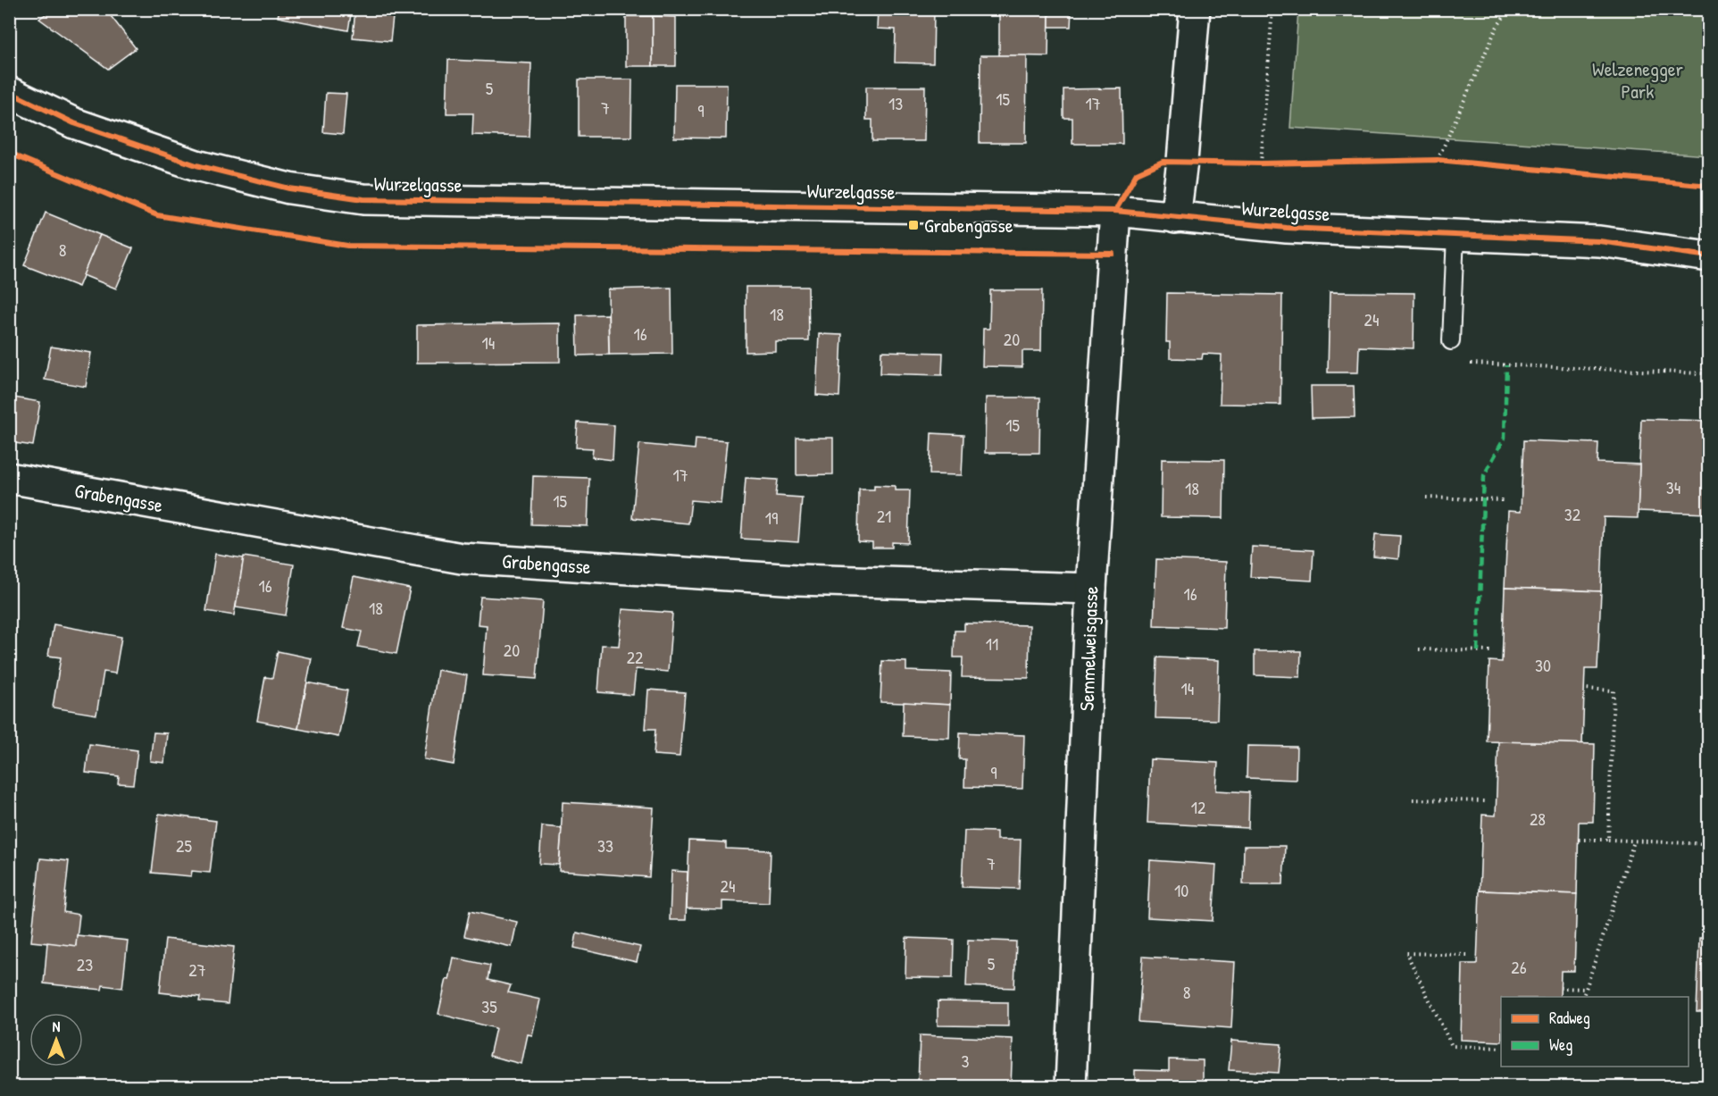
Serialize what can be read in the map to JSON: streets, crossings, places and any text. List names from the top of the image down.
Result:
{
  "streets": {
    "street": ["Wurzelgasse", "Grabengasse", "Semmelweisgasse"]
  },
  "crossings": [
    ["Wurzelgasse", "Semmelweisgasse"],
    ["Grabengasse", "Semmelweisgasse"]
  ],
  "parks": ["Welzenegger Park"],
  "places": {
    "transit": ["Grabengasse"]
  },
  "house_numbers": [
    "5",
    "15",
    "13",
    "17",
    "7",
    "9",
    "8",
    "18",
    "24",
    "16",
    "20",
    "14",
    "15",
    "17",
    "34",
    "18",
    "15",
    "32",
    "21",
    "19",
    "16",
    "16",
    "18",
    "11",
    "20",
    "22",
    "30",
    "14",
    "9",
    "12",
    "28",
    "25",
    "33",
    "7",
    "24",
    "10",
    "5",
    "23",
    "26",
    "27",
    "8",
    "35",
    "3"
  ],
  "legend": ["Radweg", "Weg"],
  "north": "top"
}
